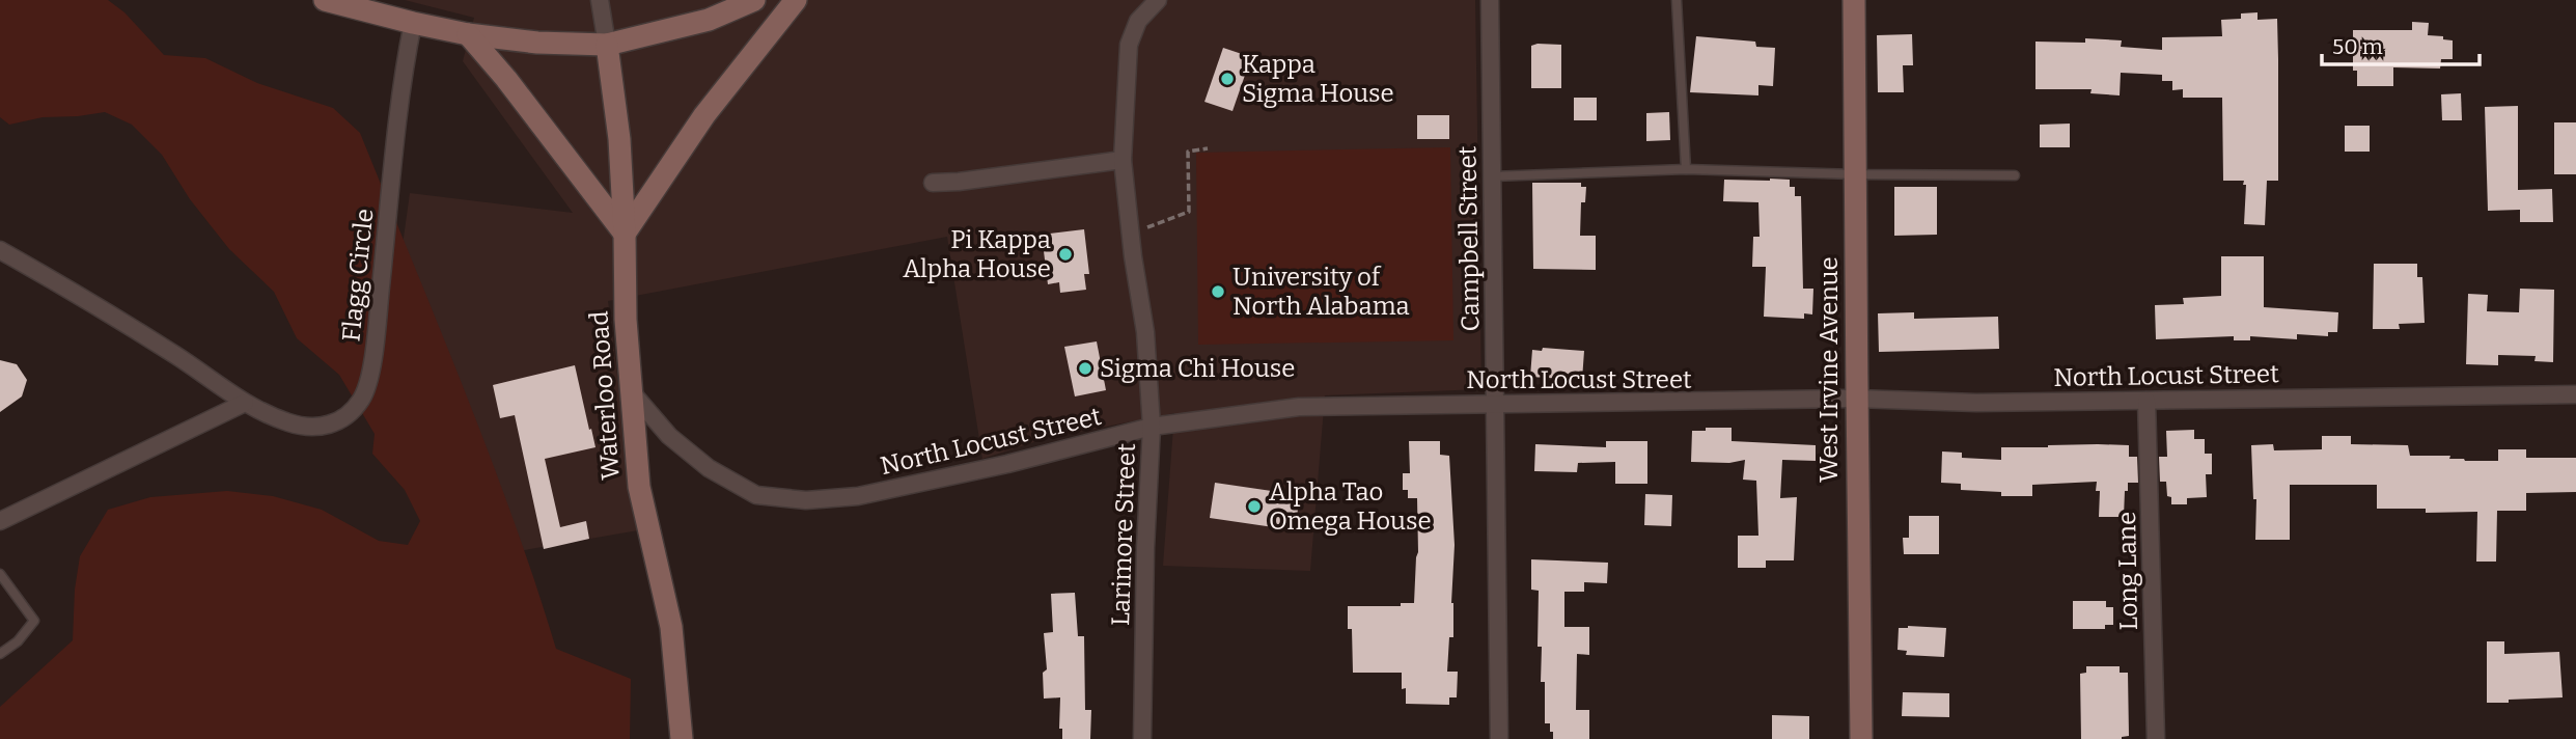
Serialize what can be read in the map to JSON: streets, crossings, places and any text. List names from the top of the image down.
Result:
{
  "streets": {
    "street": [
      "Campbell Street",
      "Flagg Circle",
      "West Irvine Avenue",
      "North Locust Street",
      "Waterloo Road",
      "Larimore Street",
      "Long Lane"
    ]
  },
  "crossings": [
    ["Campbell Street", "North Locust Street"],
    ["West Irvine Avenue", "North Locust Street"],
    ["North Locust Street", "Waterloo Road"],
    ["North Locust Street", "Larimore Street"],
    ["North Locust Street", "Long Lane"]
  ],
  "places": [
    "Kappa Sigma House",
    "Pi Kappa Alpha House",
    "University of North Alabama",
    "Sigma Chi House",
    "Alpha Tao Omega House"
  ],
  "scale_bar": "50 m"
}
